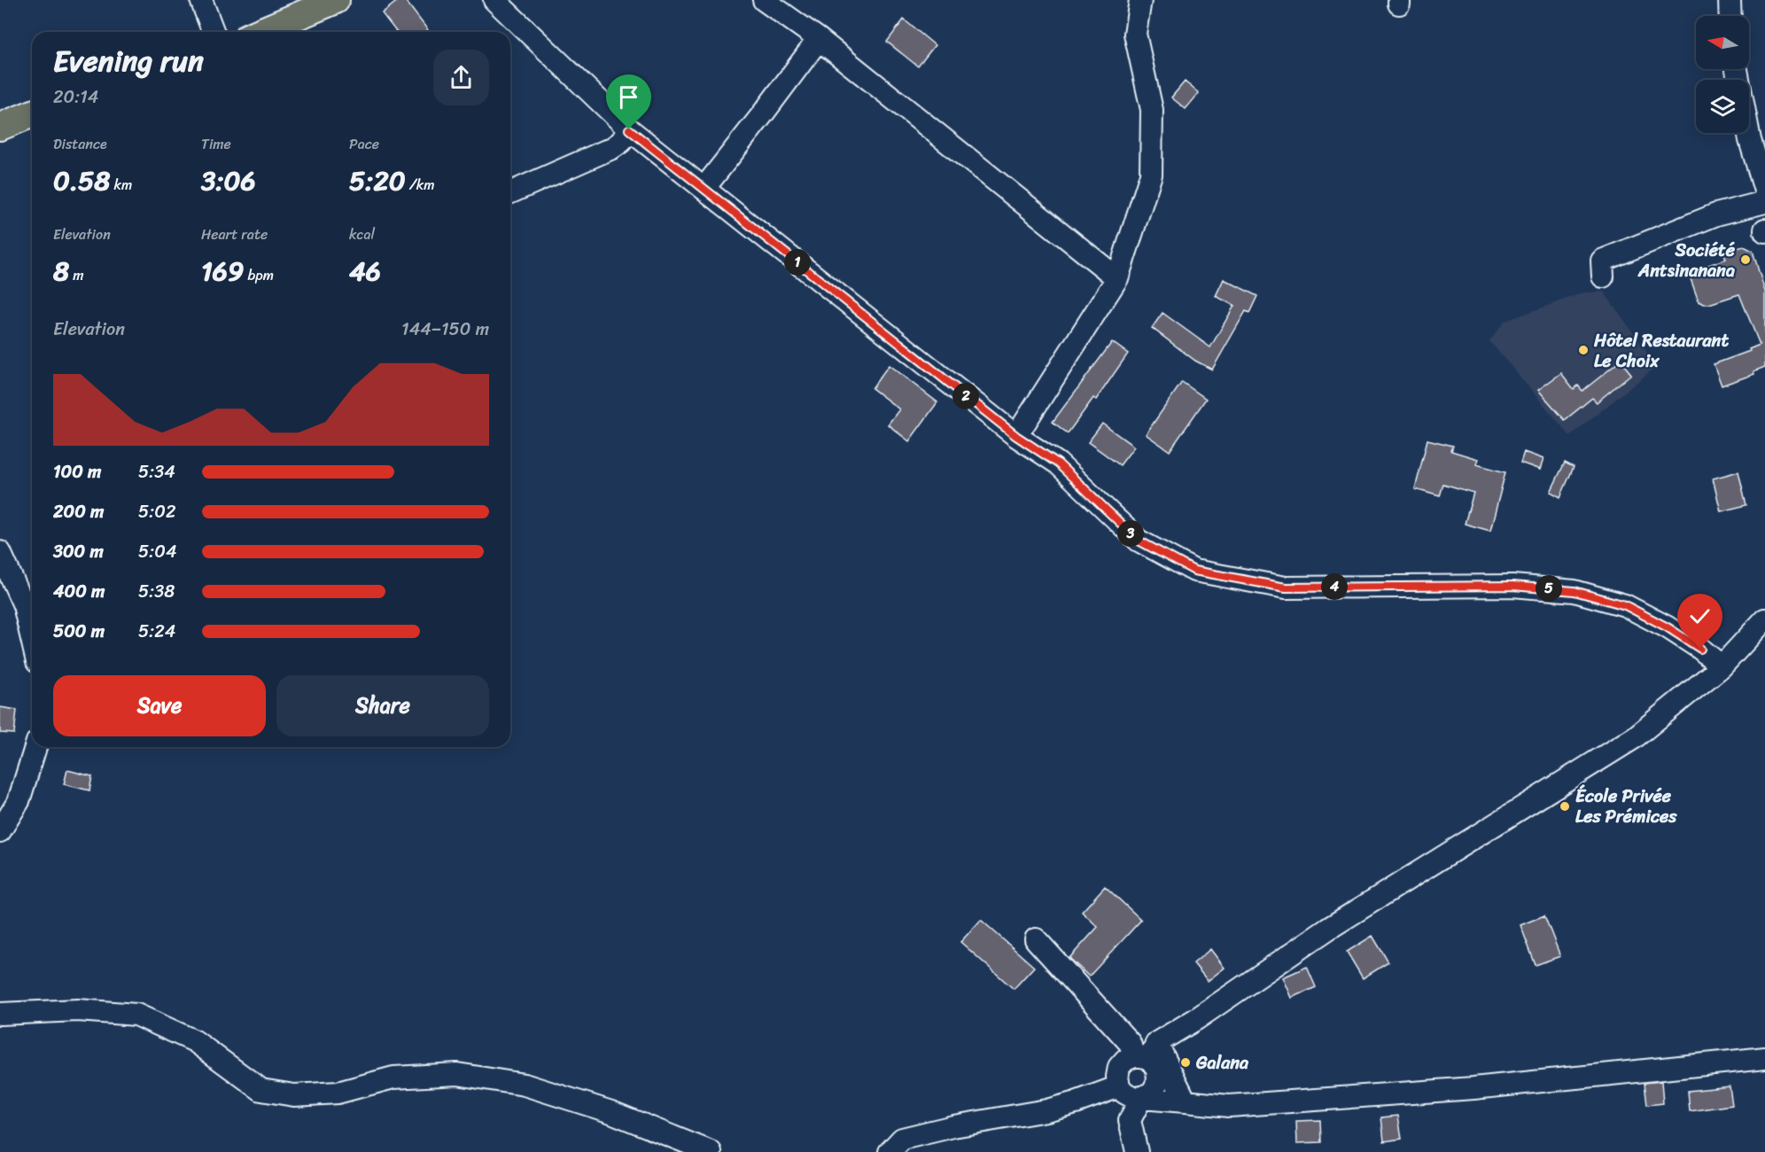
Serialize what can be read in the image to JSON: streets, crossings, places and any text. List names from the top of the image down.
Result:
{
  "places": [
    "Société Antsinanana",
    "Hôtel Restaurant Le Choix",
    "École Privée Les Prémices",
    "Galana"
  ],
  "north": "left",
  "page": {
    "heading": ["Evening run", "20:14"],
    "stats": [
      ["Distance", "0.58 km"],
      ["Time", "3:06"],
      ["Pace", "5:20 /km"],
      ["Elevation", "8 m"],
      ["Heart rate", "169 bpm"],
      ["kcal", "46"]
    ],
    "pins": [
      "1",
      "2",
      "3",
      "4",
      "5"
    ],
    "chart": ["Elevation", "144–150 m"],
    "list": [
      {
        "name": "100 m",
        "note": "5:34"
      },
      {
        "name": "200 m",
        "note": "5:02"
      },
      {
        "name": "300 m",
        "note": "5:04"
      },
      {
        "name": "400 m",
        "note": "5:38"
      },
      {
        "name": "500 m",
        "note": "5:24"
      }
    ],
    "buttons": ["Save", "Share"]
  }
}
